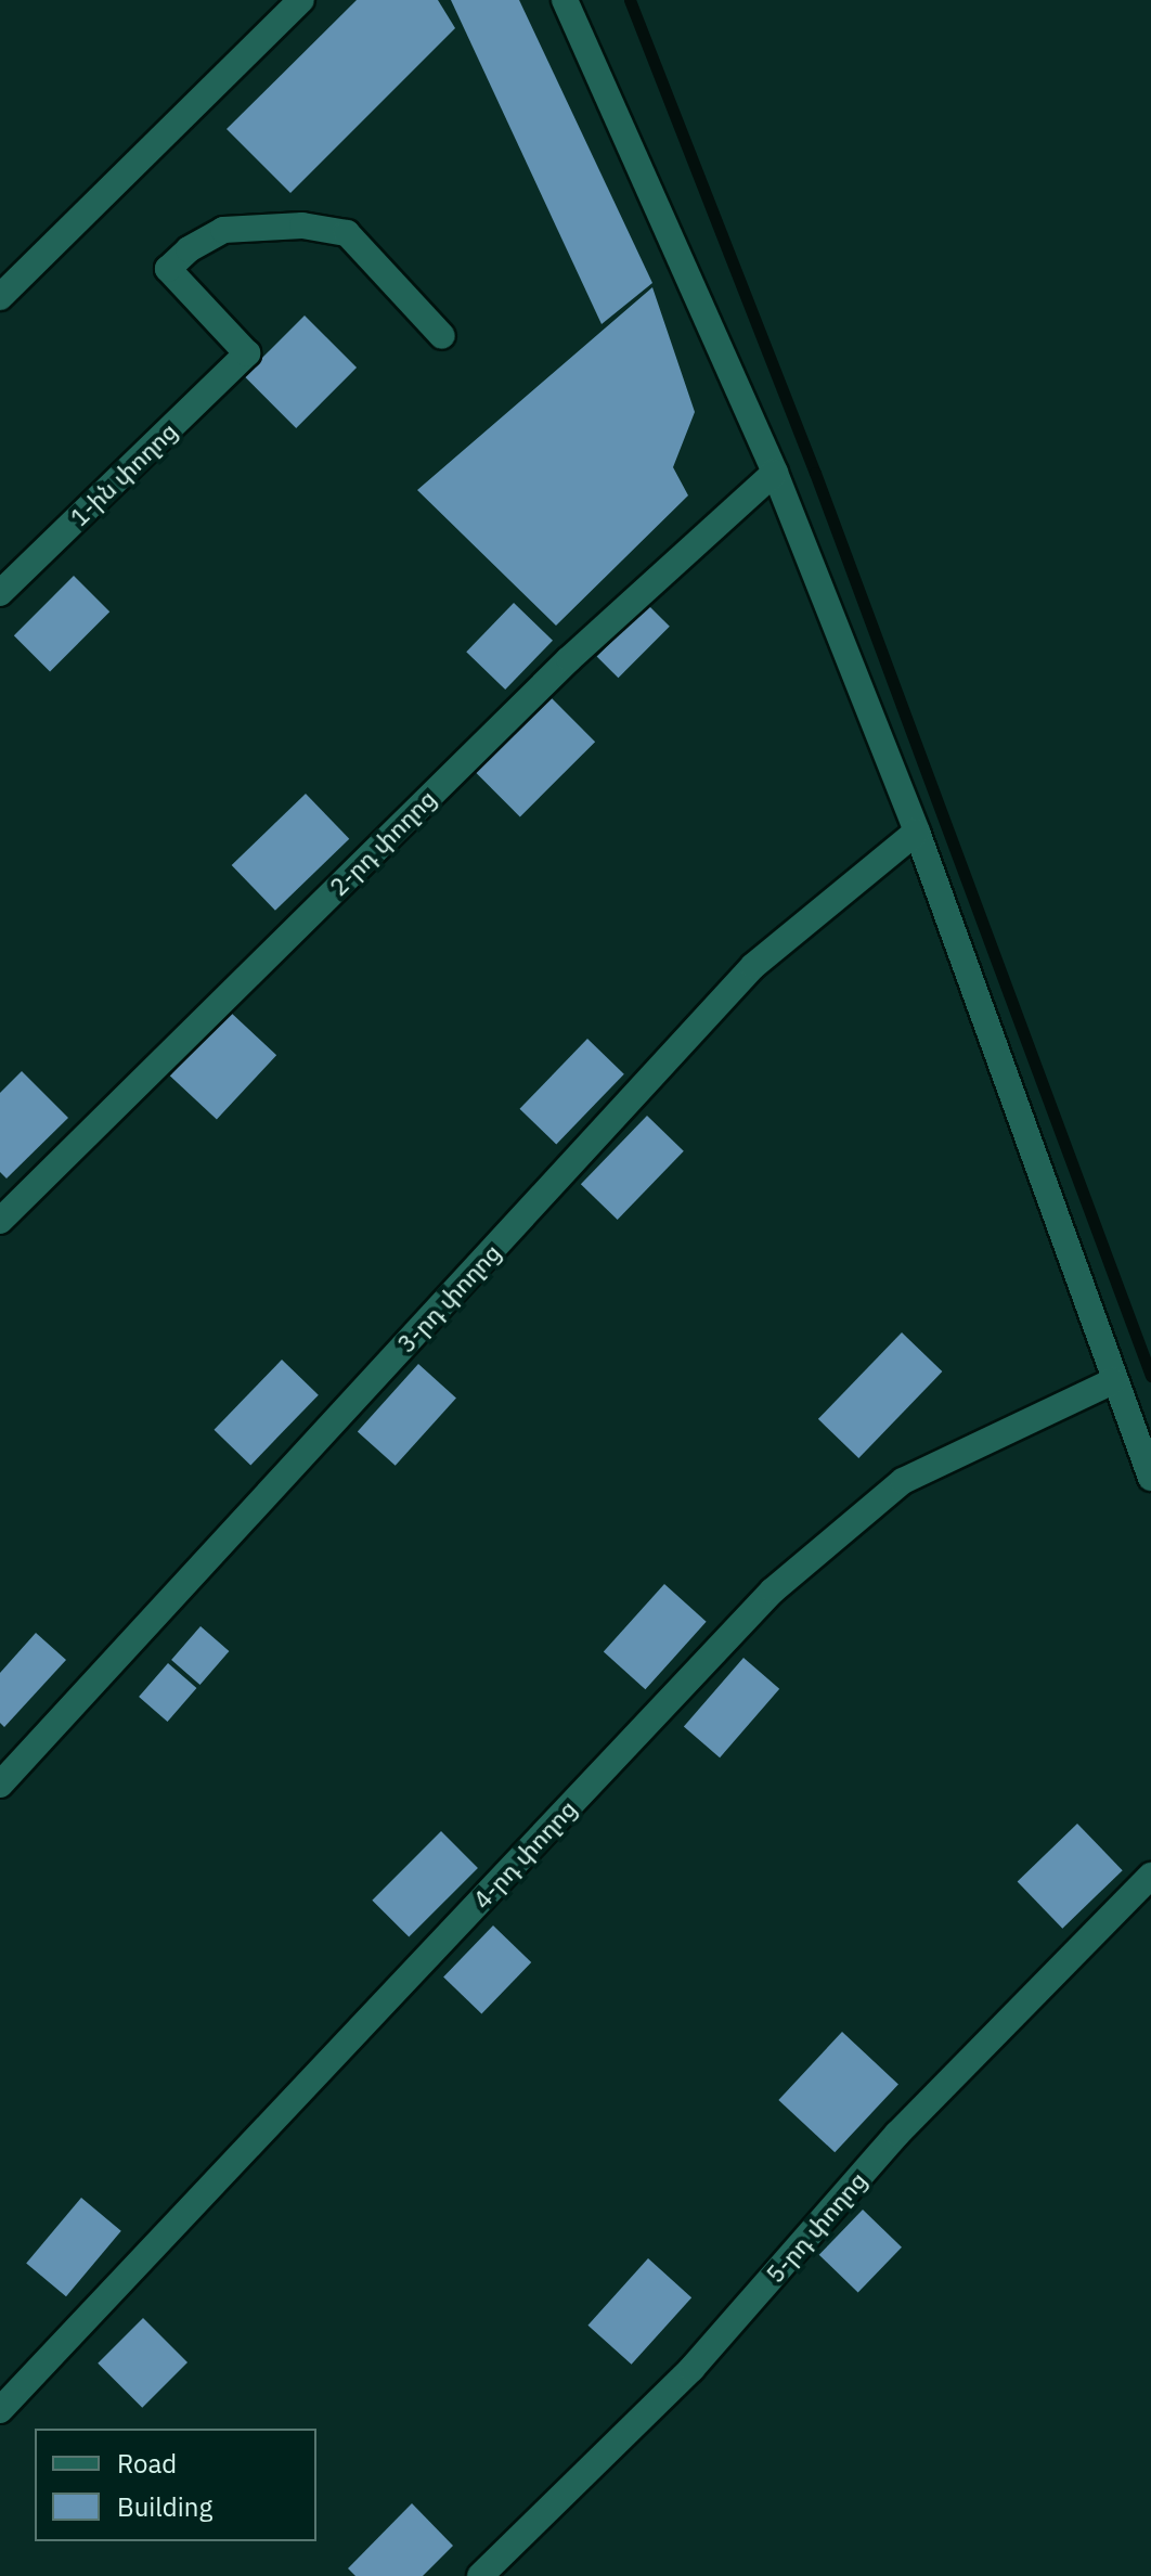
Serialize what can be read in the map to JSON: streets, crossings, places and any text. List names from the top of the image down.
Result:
{
  "streets": {
    "street": [
      "1-ին փողոց",
      "2-րդ փողոց",
      "3-րդ փողոց",
      "4-րդ փողոց",
      "5-րդ փողոց"
    ]
  },
  "legend": ["Road", "Building"]
}
